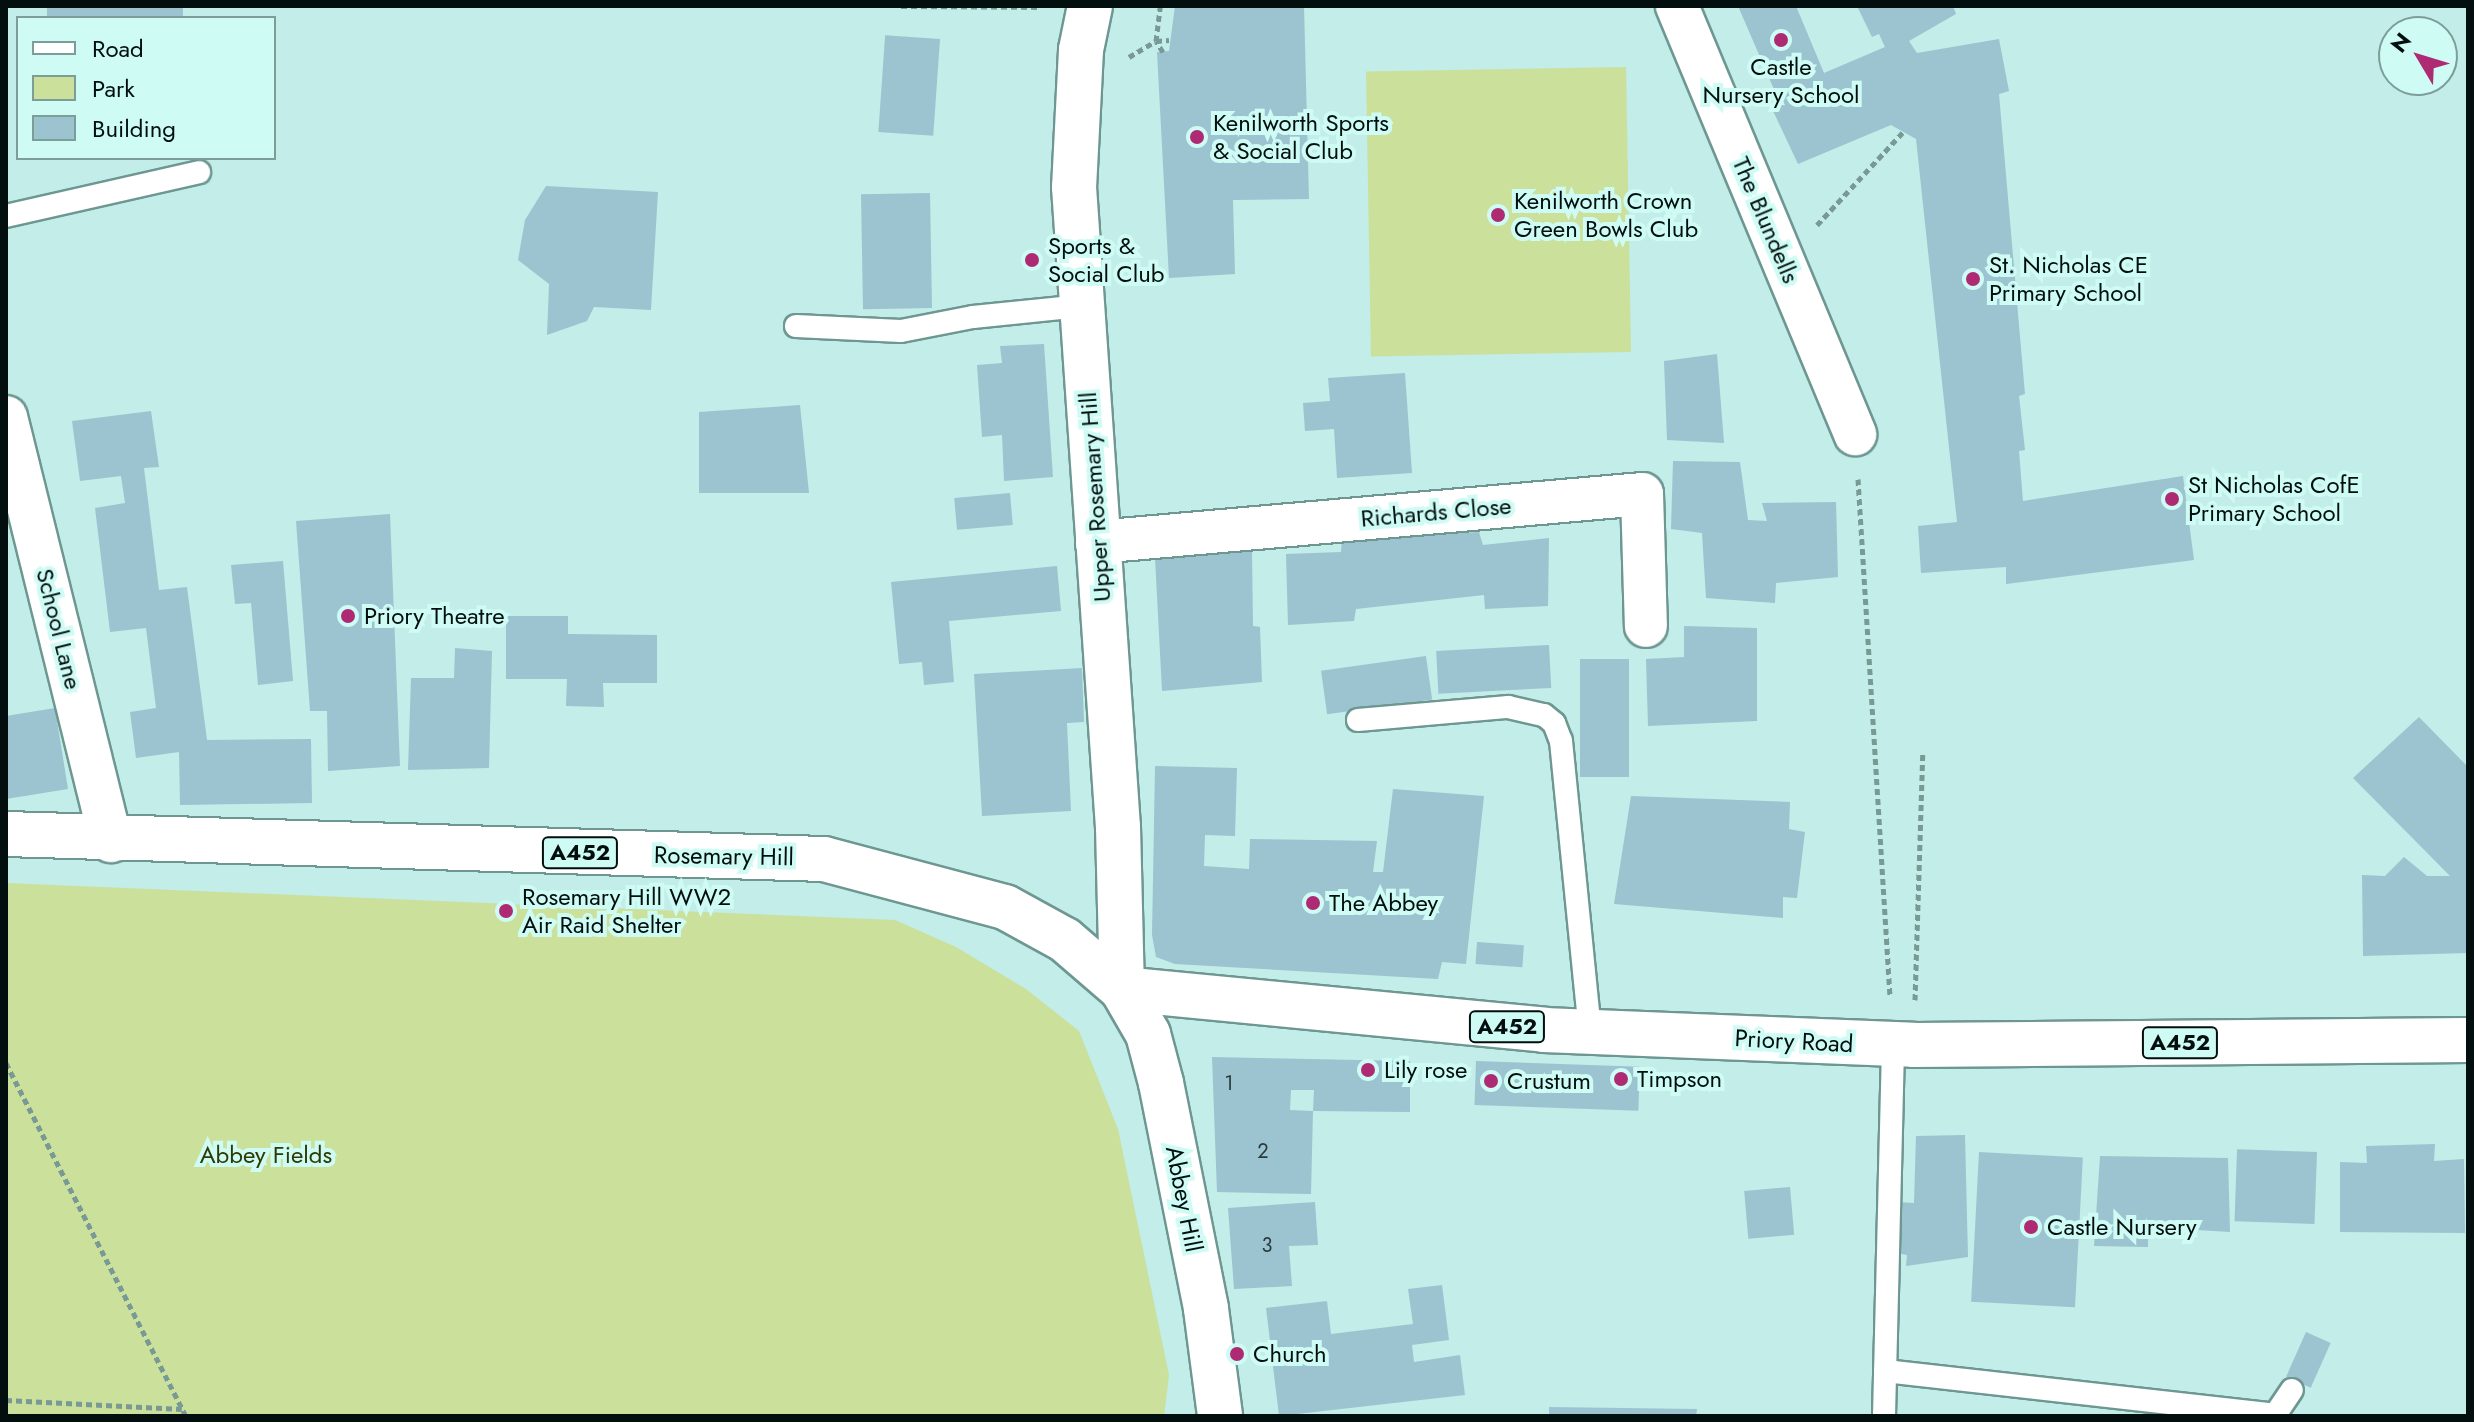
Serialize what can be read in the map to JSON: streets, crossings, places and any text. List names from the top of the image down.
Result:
{
  "streets": {
    "main road": [
      "Upper Rosemary Hill",
      "A452",
      "Rosemary Hill",
      "Priory Road",
      "Abbey Hill"
    ],
    "street": ["The Blundells", "Richards Close", "School Lane"]
  },
  "crossings": [
    ["Upper Rosemary Hill", "Richards Close"],
    ["Upper Rosemary Hill", "Rosemary Hill"],
    ["Upper Rosemary Hill", "Priory Road"],
    ["Upper Rosemary Hill", "Abbey Hill"],
    ["School Lane", "Rosemary Hill"],
    ["Rosemary Hill", "Priory Road"],
    ["Rosemary Hill", "Abbey Hill"],
    ["Priory Road", "Abbey Hill"]
  ],
  "parks": ["Abbey Fields"],
  "places": [
    "Castle Nursery School",
    "Kenilworth Sports & Social Club",
    "Kenilworth Crown Green Bowls Club",
    "Sports & Social Club",
    "St. Nicholas CE Primary School",
    "St Nicholas CofE Primary School",
    "Priory Theatre",
    "The Abbey",
    "Rosemary Hill WW2 Air Raid Shelter",
    "Lily rose",
    "Timpson",
    "Crustum",
    "Castle Nursery",
    "Church"
  ],
  "house_numbers": ["1", "2", "3"],
  "legend": ["Road", "Park", "Building"],
  "north": "top left"
}
